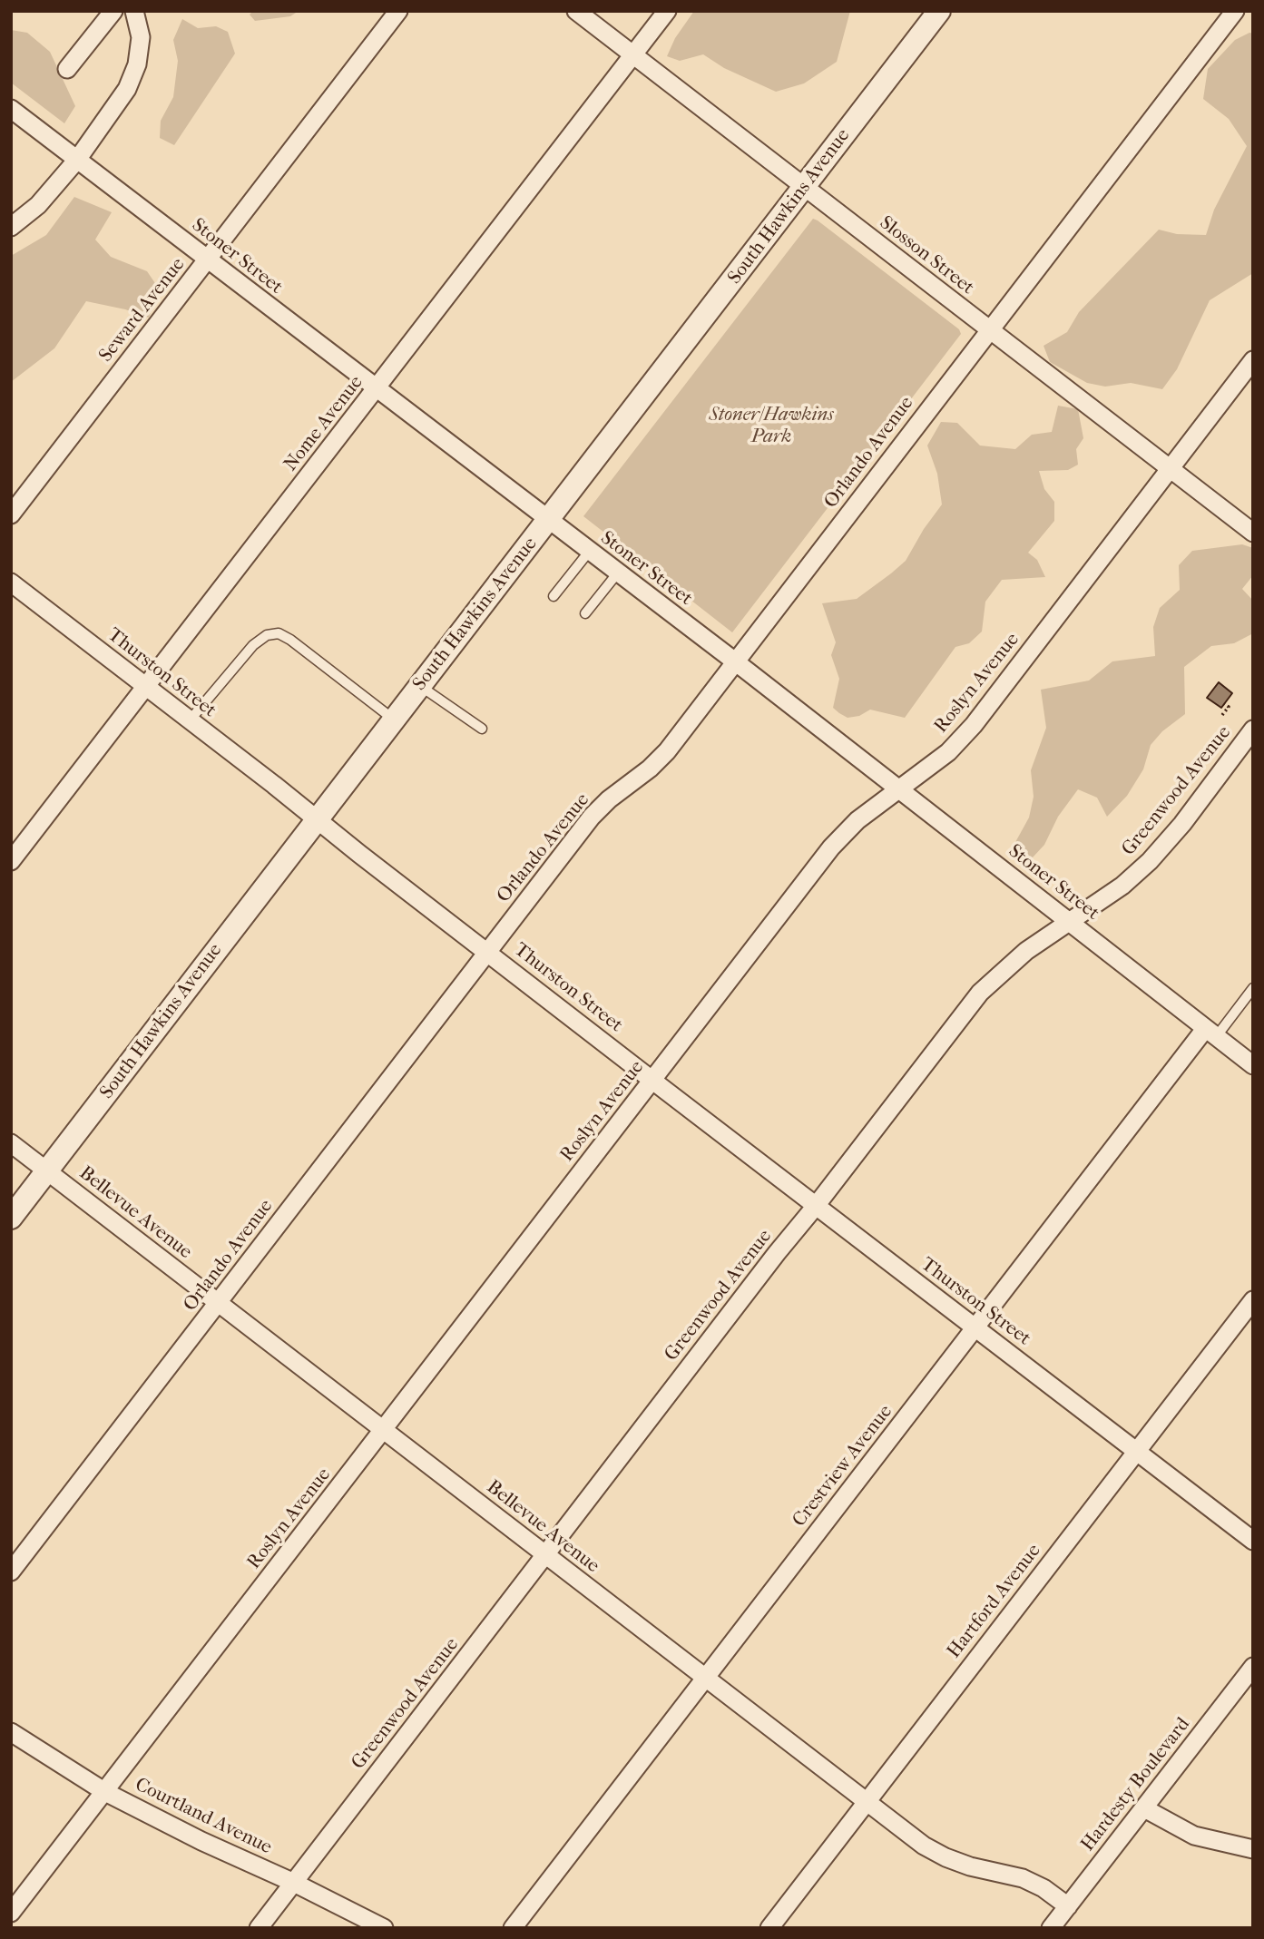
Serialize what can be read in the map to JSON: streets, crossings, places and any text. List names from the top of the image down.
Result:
{
  "streets": {
    "street": [
      "South Hawkins Avenue",
      "Slosson Street",
      "Stoner Street",
      "Seward Avenue",
      "Nome Avenue",
      "Orlando Avenue",
      "Thurston Street",
      "Roslyn Avenue",
      "Greenwood Avenue",
      "Bellevue Avenue",
      "Crestview Avenue",
      "Hartford Avenue",
      "Hardesty Boulevard",
      "Courtland Avenue"
    ]
  },
  "crossings": [
    ["South Hawkins Avenue", "Slosson Street"],
    ["South Hawkins Avenue", "Stoner Street"],
    ["South Hawkins Avenue", "Thurston Street"],
    ["South Hawkins Avenue", "Bellevue Avenue"],
    ["Slosson Street", "Nome Avenue"],
    ["Slosson Street", "Orlando Avenue"],
    ["Slosson Street", "Roslyn Avenue"],
    ["Stoner Street", "Seward Avenue"],
    ["Stoner Street", "Nome Avenue"],
    ["Stoner Street", "Orlando Avenue"],
    ["Stoner Street", "Roslyn Avenue"],
    ["Stoner Street", "Greenwood Avenue"],
    ["Stoner Street", "Crestview Avenue"],
    ["Nome Avenue", "Thurston Street"],
    ["Orlando Avenue", "Thurston Street"],
    ["Orlando Avenue", "Bellevue Avenue"],
    ["Thurston Street", "Roslyn Avenue"],
    ["Thurston Street", "Greenwood Avenue"],
    ["Thurston Street", "Crestview Avenue"],
    ["Thurston Street", "Hartford Avenue"],
    ["Roslyn Avenue", "Bellevue Avenue"],
    ["Roslyn Avenue", "Courtland Avenue"],
    ["Greenwood Avenue", "Bellevue Avenue"],
    ["Greenwood Avenue", "Courtland Avenue"],
    ["Bellevue Avenue", "Crestview Avenue"],
    ["Bellevue Avenue", "Hartford Avenue"],
    ["Bellevue Avenue", "Hardesty Boulevard"]
  ],
  "parks": ["Stoner/Hawkins Park"]
}
